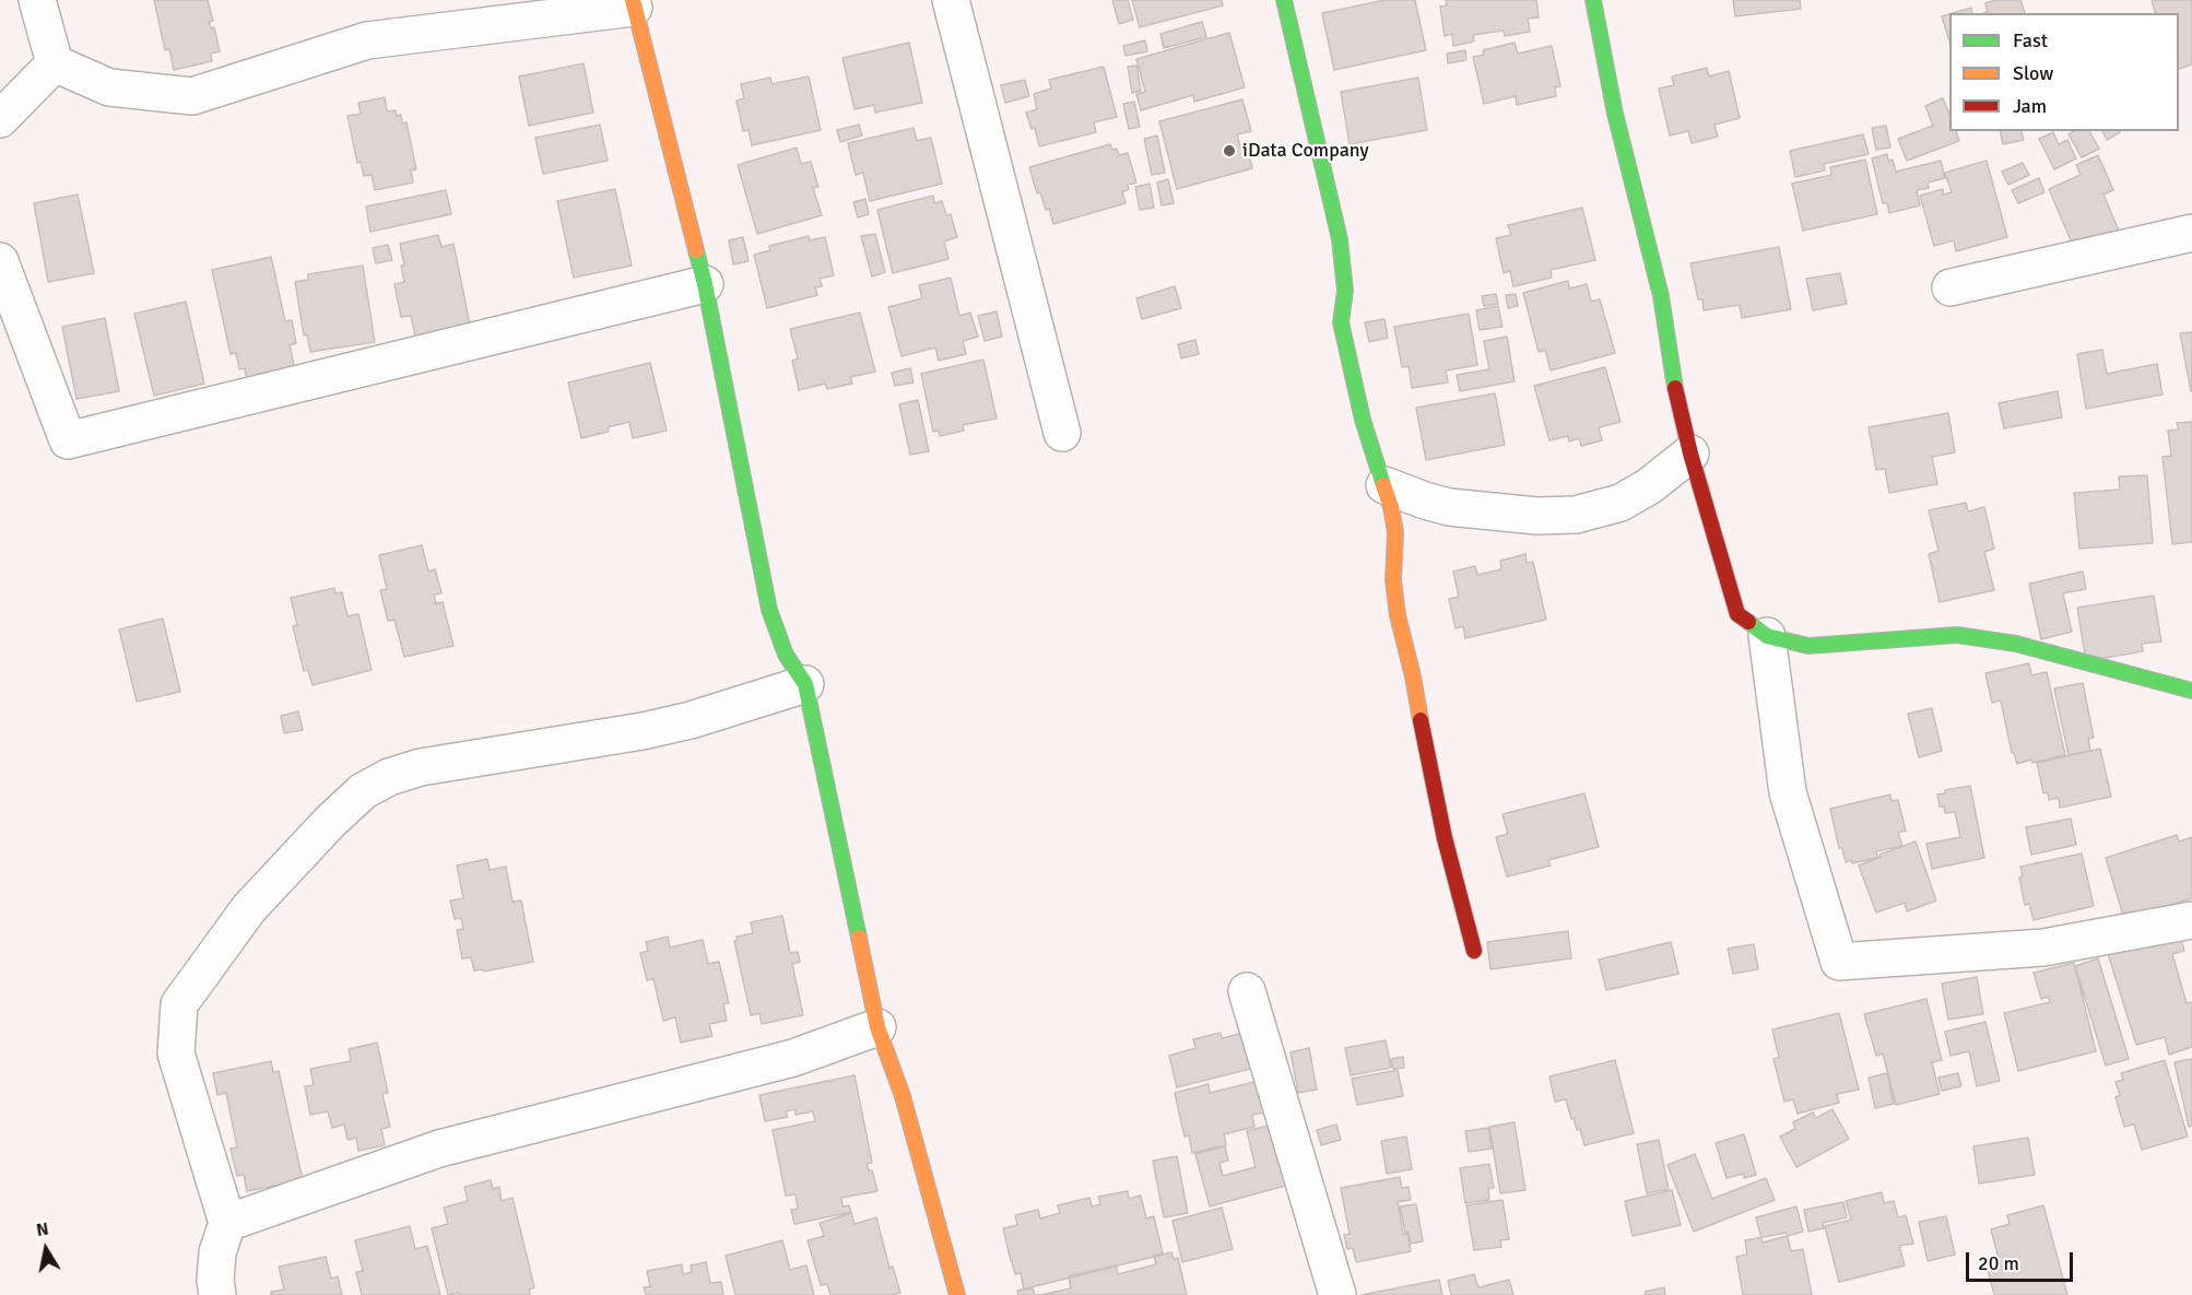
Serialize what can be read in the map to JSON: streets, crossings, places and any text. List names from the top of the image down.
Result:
{
  "places": ["iData Company"],
  "legend": ["Fast", "Slow", "Jam"],
  "scale_bar": "20 m",
  "north": "top"
}
